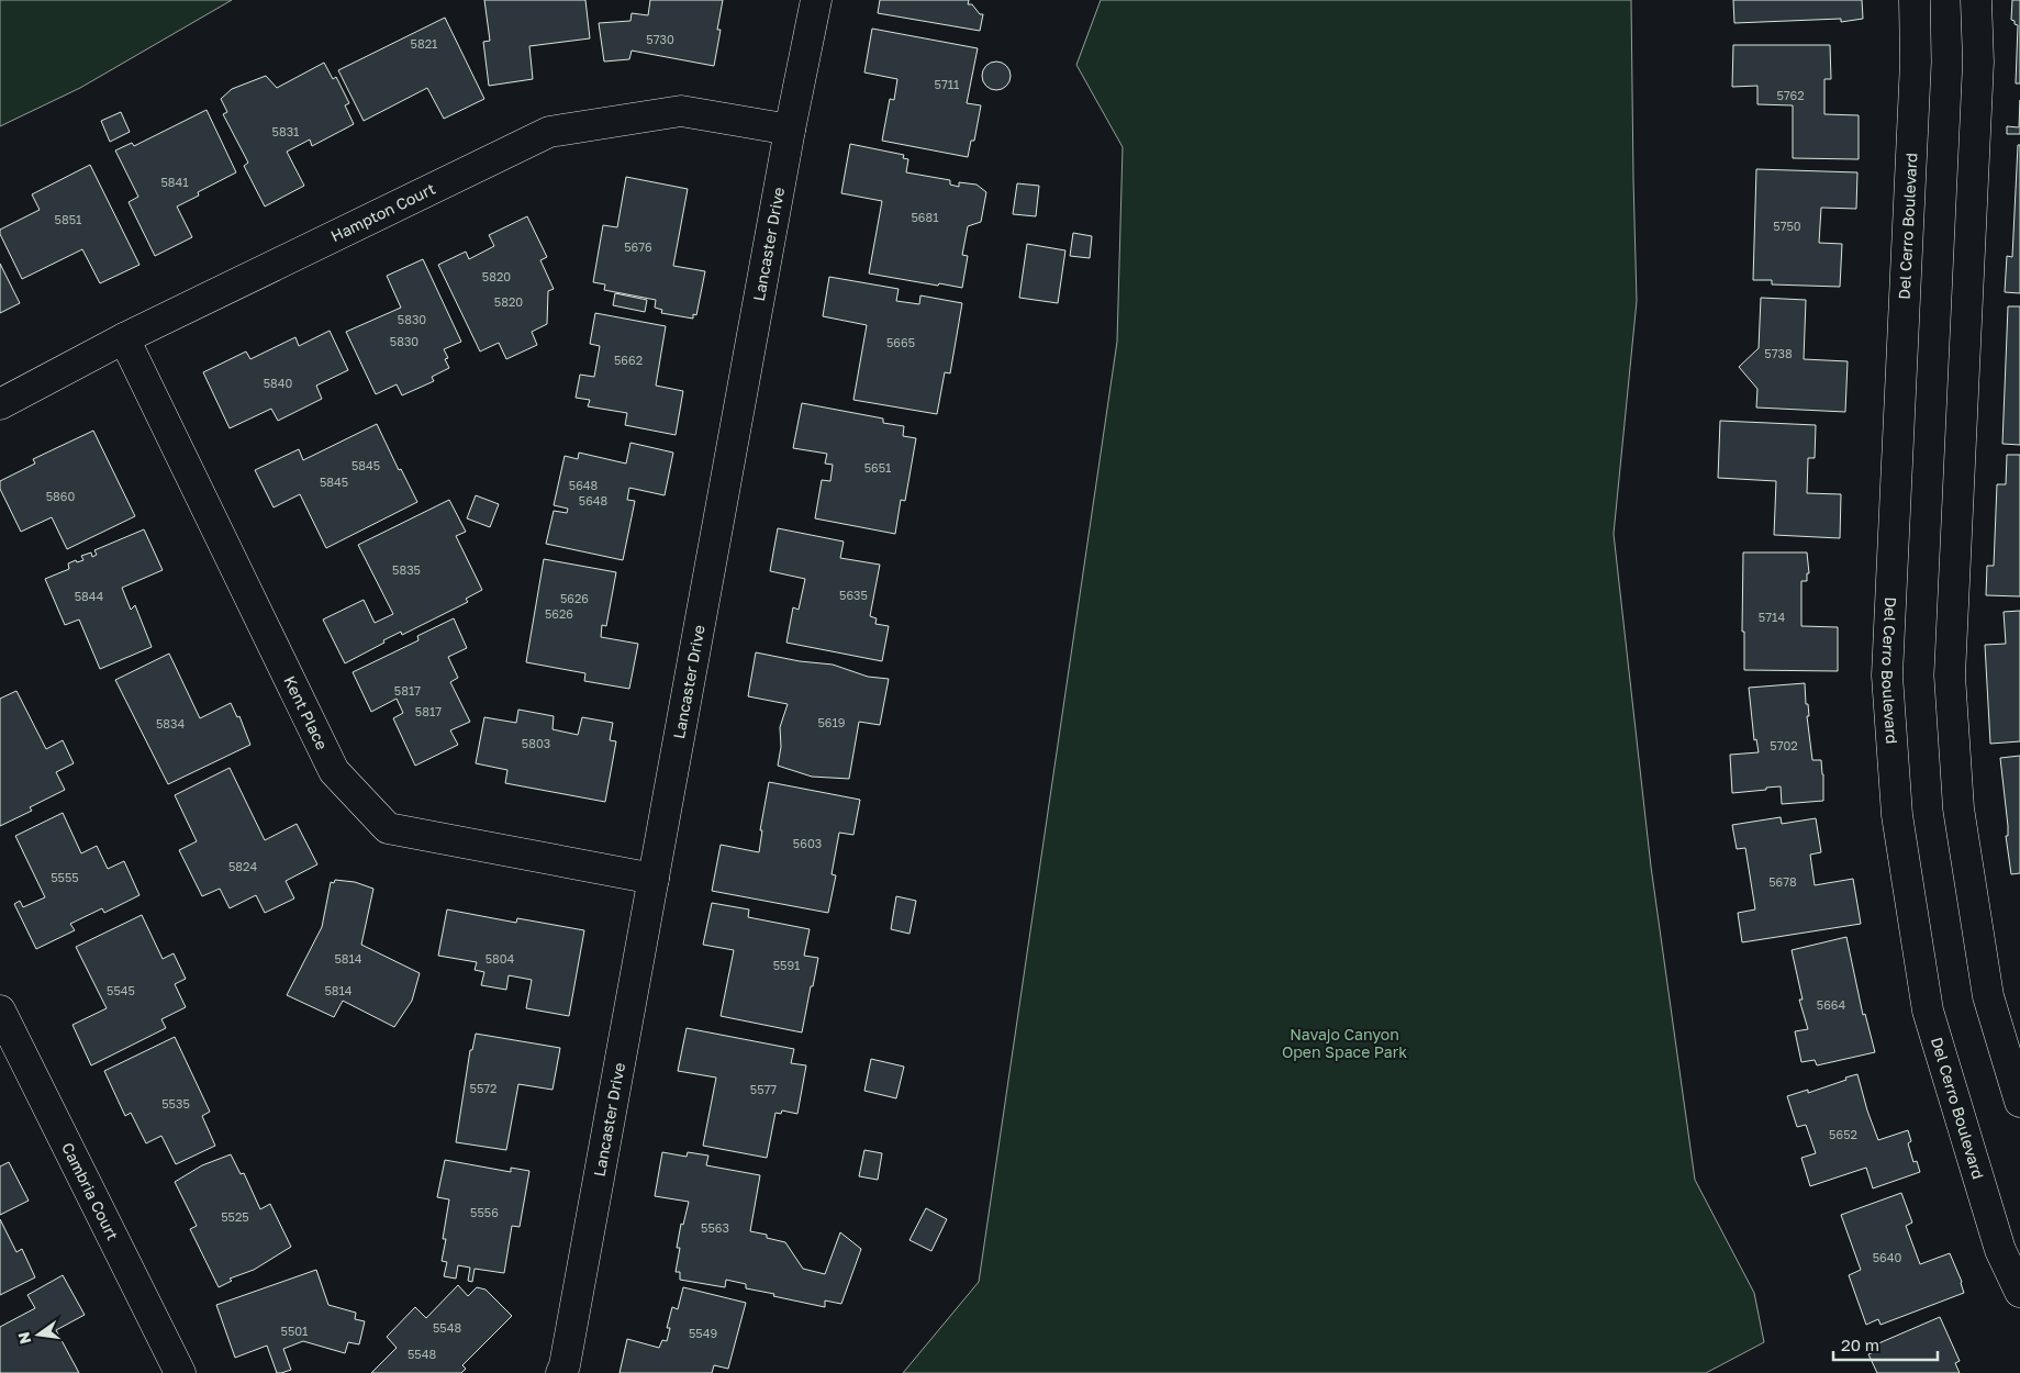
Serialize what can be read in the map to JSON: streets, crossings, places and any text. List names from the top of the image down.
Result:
{
  "streets": {
    "street": [
      "Hampton Court",
      "Del Cerro Boulevard",
      "Lancaster Drive",
      "Kent Place",
      "Cambria Court"
    ]
  },
  "crossings": [
    ["Hampton Court", "Lancaster Drive"],
    ["Hampton Court", "Kent Place"],
    ["Lancaster Drive", "Kent Place"]
  ],
  "parks": ["Navajo Canyon Open Space Park"],
  "house_numbers": [
    "5730",
    "5821",
    "5711",
    "5762",
    "5831",
    "5841",
    "5681",
    "5851",
    "5750",
    "5676",
    "5820",
    "5820",
    "5830",
    "5830",
    "5665",
    "5738",
    "5662",
    "5840",
    "5845",
    "5651",
    "5845",
    "5648",
    "5860",
    "5648",
    "5835",
    "5635",
    "5844",
    "5626",
    "5626",
    "5714",
    "5817",
    "5817",
    "5619",
    "5834",
    "5803",
    "5702",
    "5603",
    "5824",
    "5555",
    "5678",
    "5814",
    "5804",
    "5591",
    "5545",
    "5814",
    "5664",
    "5572",
    "5577",
    "5535",
    "5652",
    "5556",
    "5525",
    "5563",
    "5640",
    "5548",
    "5501",
    "5549",
    "5548"
  ],
  "scale_bar": "20 m",
  "north": "left"
}
